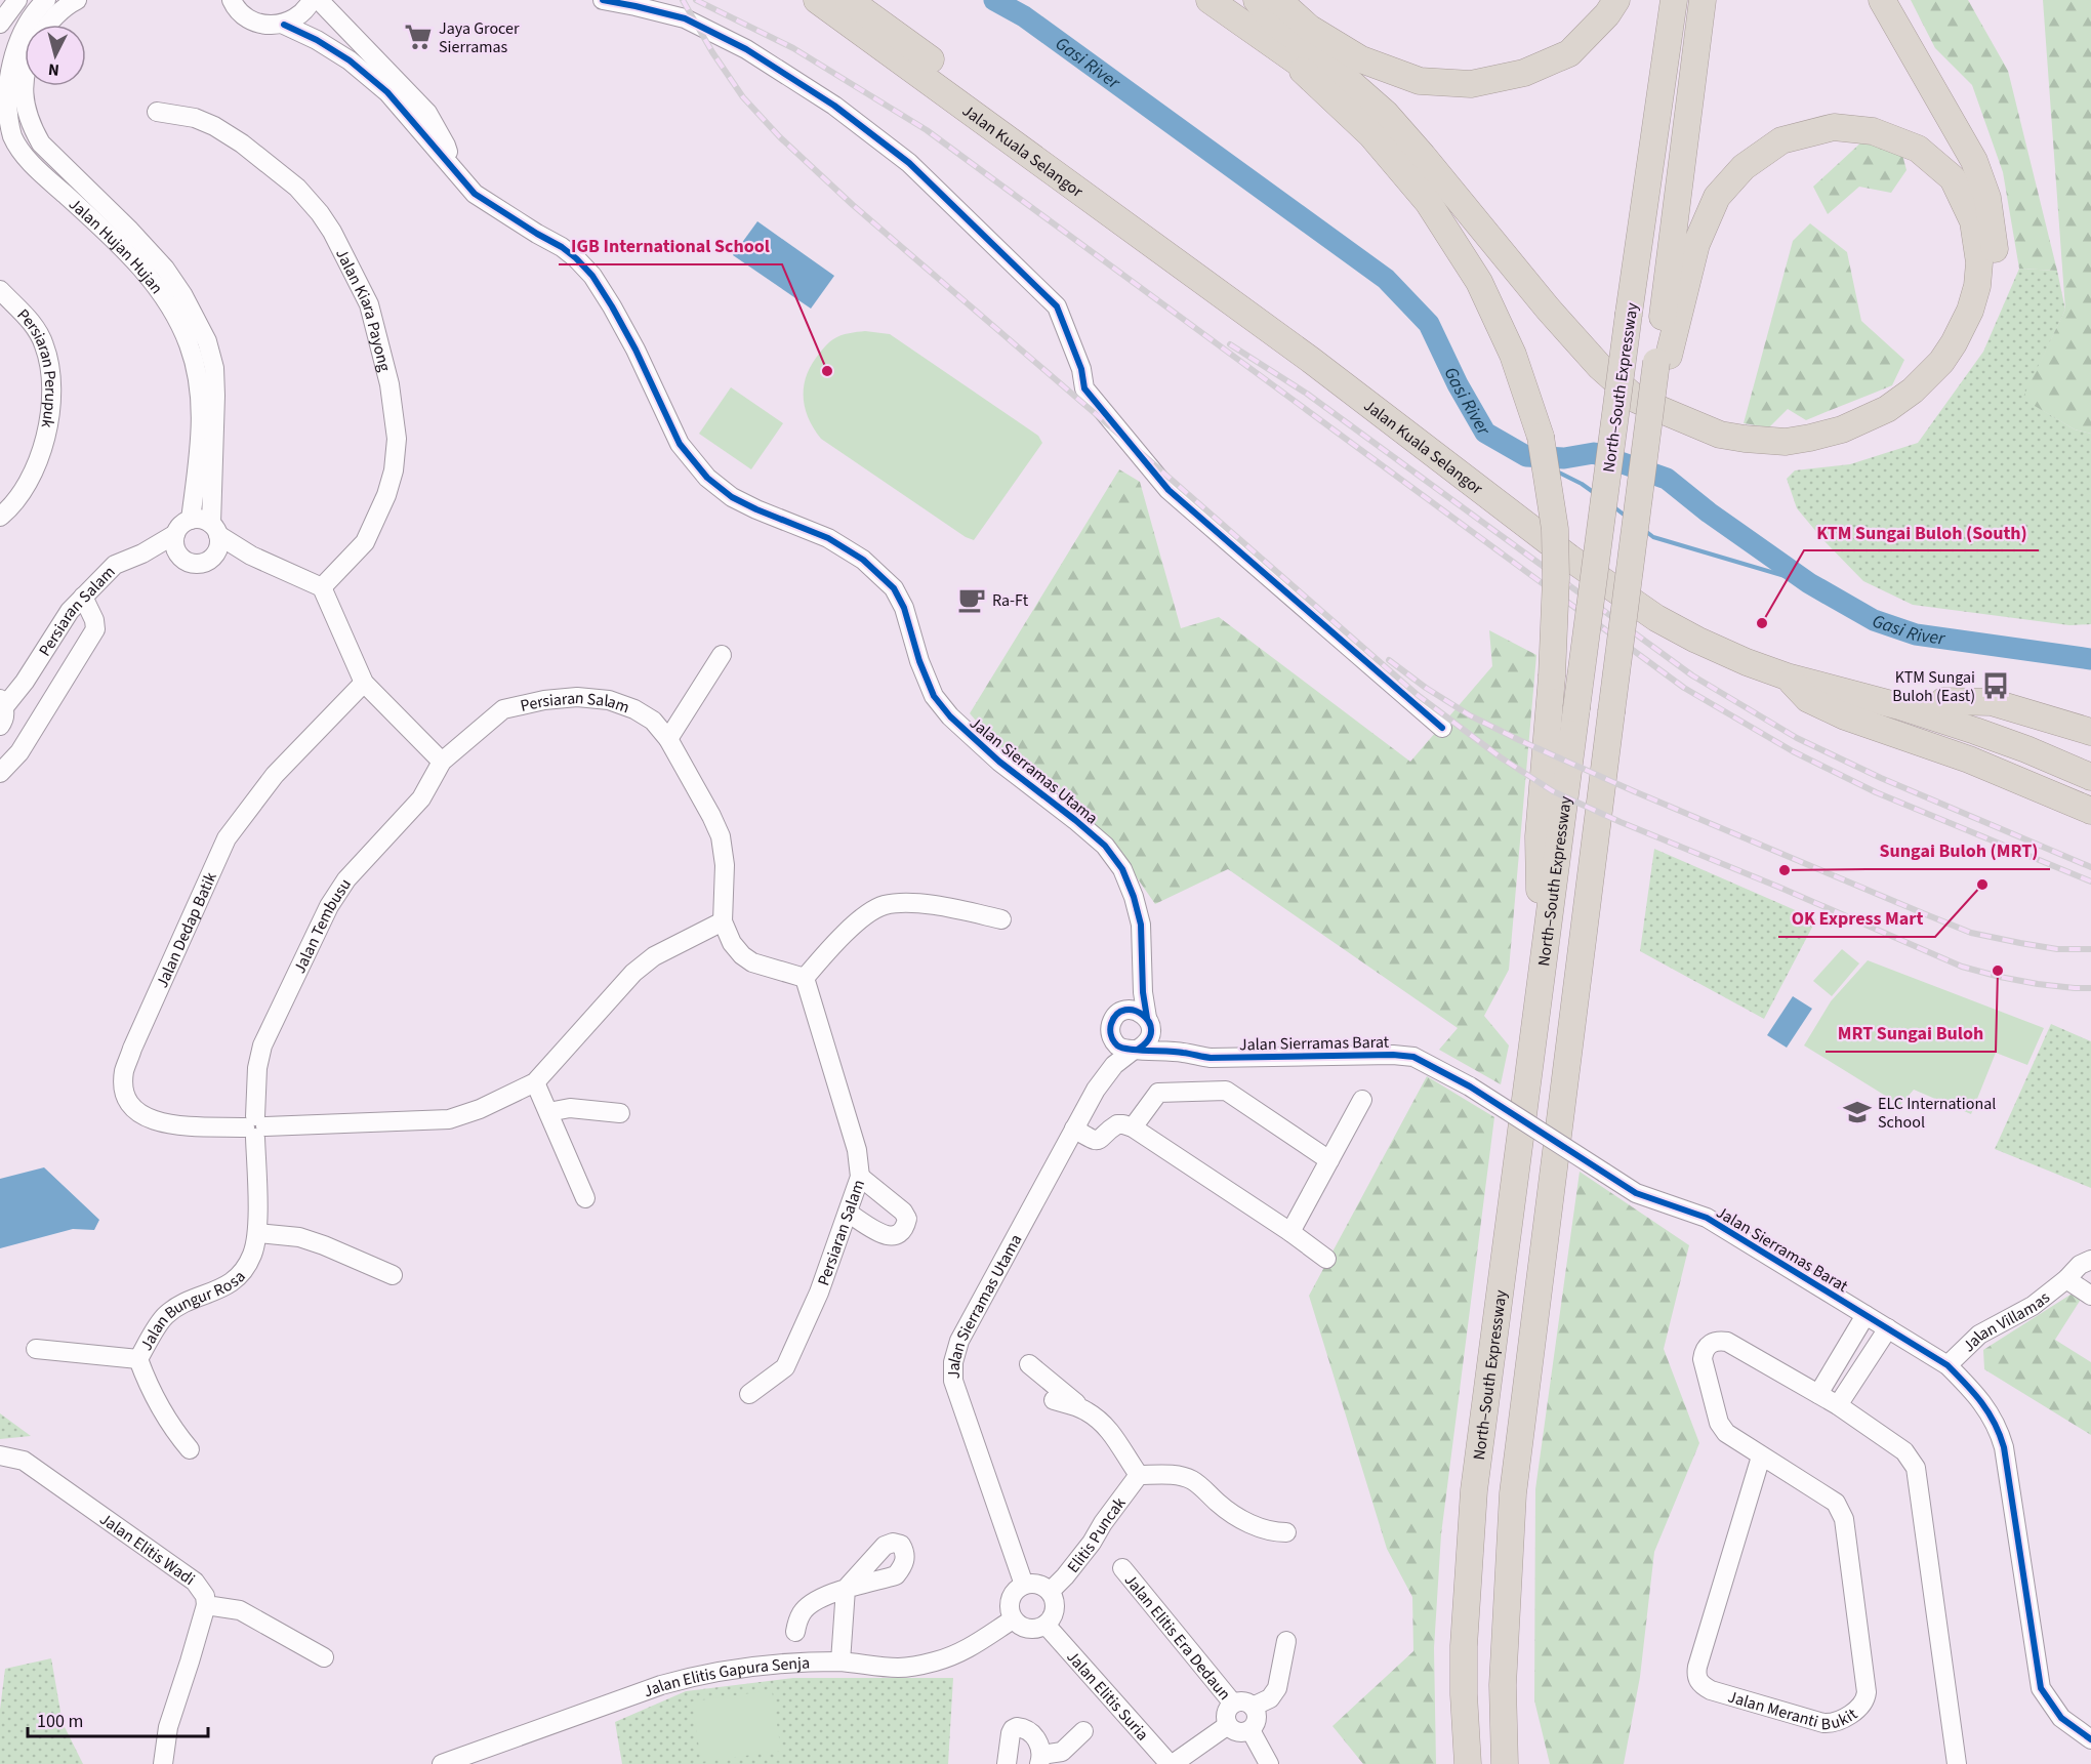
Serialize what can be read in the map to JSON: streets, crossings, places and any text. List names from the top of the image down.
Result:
{
  "streets": {
    "highway": ["Jalan Kuala Selangor", "North–South Expressway"],
    "street": [
      "Jalan Hujan Hujan",
      "Jalan Kiara Payong",
      "Persiaran Perupuk",
      "Persiaran Salam",
      "Jalan Sierramas Utama",
      "Jalan Tembusu",
      "Jalan Dedap Batik",
      "Jalan Sierramas Barat",
      "Jalan Bungur Rosa",
      "Jalan Villamas",
      "Elitis Puncak",
      "Jalan Elitis Wadi",
      "Jalan Elitis Era Dedaun",
      "Jalan Elitis Gapura Senja",
      "Jalan Elitis Suria",
      "Jalan Meranti Bukit"
    ]
  },
  "crossings": [
    ["Jalan Hujan Hujan", "Persiaran Salam"],
    ["Persiaran Salam", "Jalan Tembusu"],
    ["Persiaran Salam", "Jalan Dedap Batik"],
    ["Jalan Sierramas Utama", "Jalan Sierramas Barat"],
    ["Jalan Sierramas Utama", "Elitis Puncak"],
    ["Jalan Sierramas Utama", "Jalan Elitis Gapura Senja"],
    ["Jalan Sierramas Utama", "Jalan Elitis Suria"],
    ["Jalan Tembusu", "Jalan Dedap Batik"],
    ["Jalan Tembusu", "Jalan Bungur Rosa"],
    ["Jalan Dedap Batik", "Jalan Bungur Rosa"],
    ["Jalan Sierramas Barat", "Jalan Villamas"],
    ["Elitis Puncak", "Jalan Elitis Gapura Senja"],
    ["Elitis Puncak", "Jalan Elitis Suria"],
    ["Jalan Elitis Gapura Senja", "Jalan Elitis Suria"]
  ],
  "water": ["Gasi River"],
  "places": {
    "supermarket": ["Jaya Grocer Sierramas"],
    "other": [
      "IGB International School",
      "KTM Sungai Buloh (South)",
      "Sungai Buloh (MRT)",
      "OK Express Mart",
      "MRT Sungai Buloh"
    ],
    "cafe": ["Ra-Ft"],
    "bus stop": ["KTM Sungai Buloh (East)"],
    "school or university": ["ELC International School"]
  },
  "scale_bar": "100 m",
  "north": "bottom"
}
